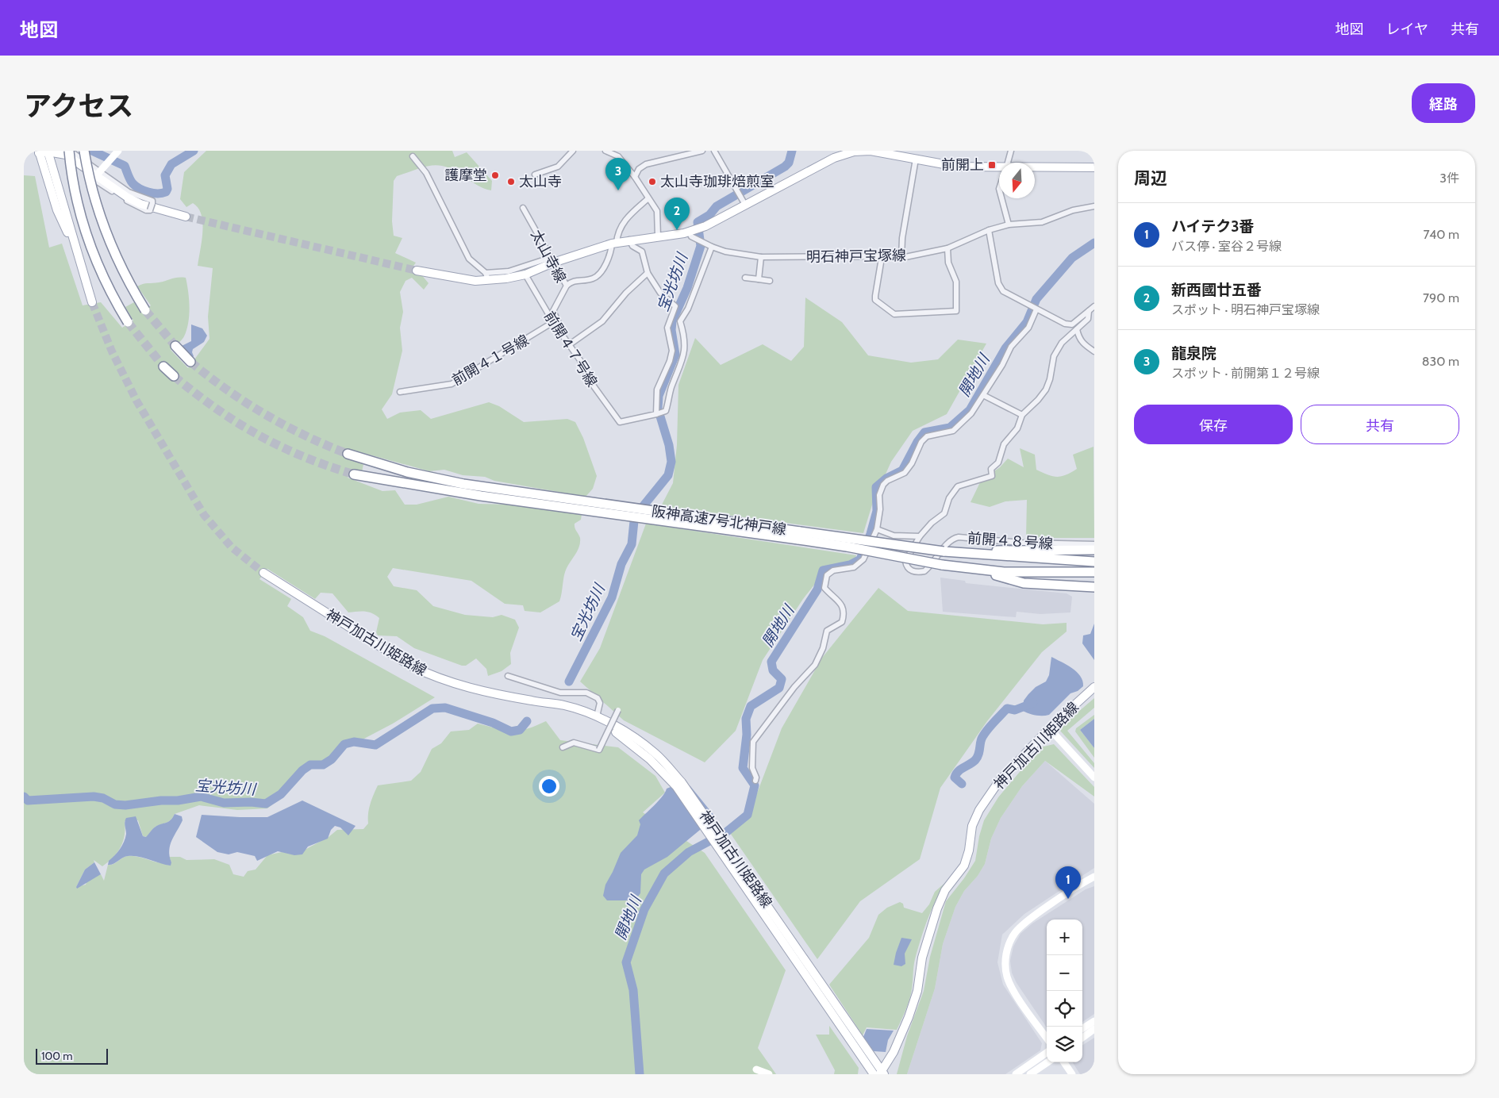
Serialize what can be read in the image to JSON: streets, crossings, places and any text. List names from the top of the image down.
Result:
{
  "streets": {
    "highway": ["阪神高速7号北神戸線"],
    "main road": ["神戸加古川姫路線"],
    "street": [
      "太山寺線",
      "明石神戸宝塚線",
      "前開４７号線",
      "前開４１号線",
      "前開４８号線"
    ]
  },
  "crossings": [
    ["太山寺線", "前開４７号線"],
    ["太山寺線", "前開４１号線"],
    ["前開４７号線", "前開４１号線"]
  ],
  "water": ["宝光坊川", "開地川"],
  "places": {
    "transit": ["前開上"],
    "other": ["護摩堂", "太山寺", "太山寺珈琲焙煎室"]
  },
  "scale_bar": "100 m",
  "north": "bottom",
  "page": {
    "header": "地図",
    "nav": ["地図", "レイヤ", "共有"],
    "title": "アクセス",
    "buttons": [
      "経路",
      ["保存", "共有"]
    ],
    "heading": ["周辺", "3件"],
    "pins": ["3", "2", "1"],
    "list": [
      {
        "mark": "1",
        "name": "ハイテク3番",
        "note": "バス停 · 室谷２号線",
        "value": "740 m"
      },
      {
        "mark": "2",
        "name": "新西國廿五番",
        "note": "スポット · 明石神戸宝塚線",
        "value": "790 m"
      },
      {
        "mark": "3",
        "name": "龍泉院",
        "note": "スポット · 前開第１２号線",
        "value": "830 m"
      }
    ],
    "map_buttons": ["+", "−"],
    "scale": "100 m"
  }
}
